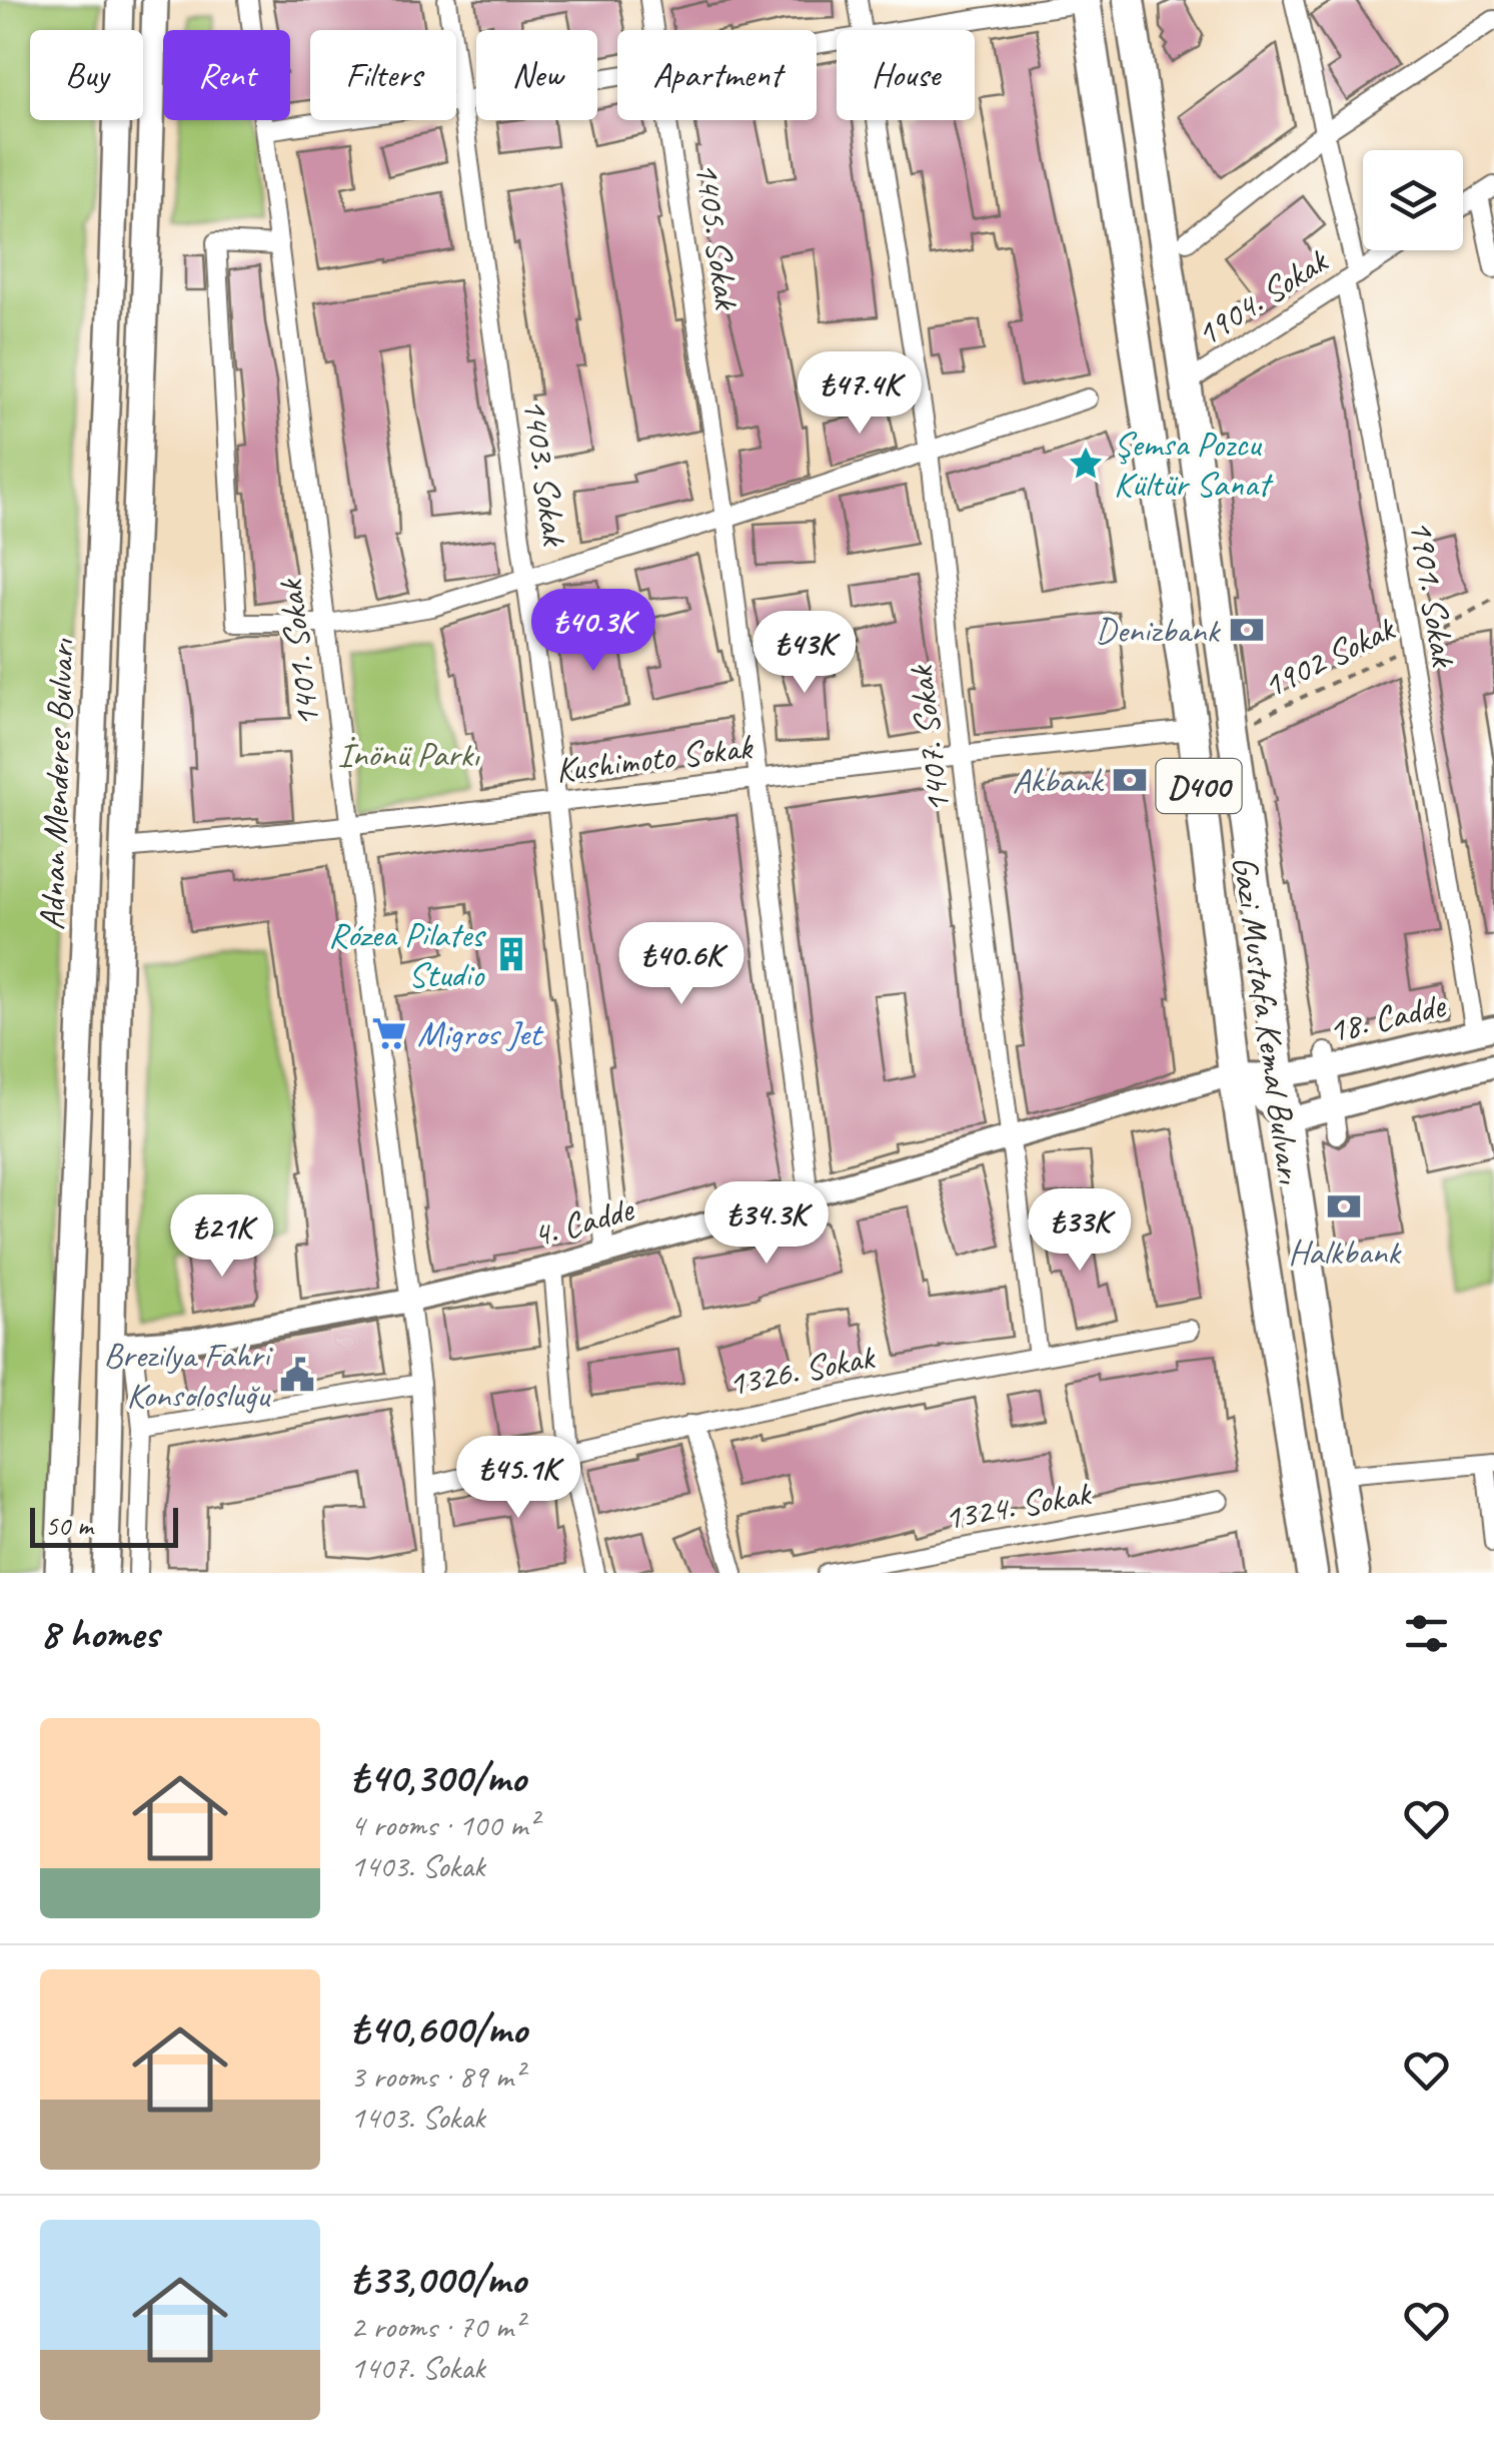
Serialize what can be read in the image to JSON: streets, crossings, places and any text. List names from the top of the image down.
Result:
{
  "streets": {
    "highway": ["D400", "Gazi Mustafa Kemal Bulvarı"],
    "main road": ["Adnan Menderes Bulvarı"],
    "street": [
      "1405. Sokak",
      "1904. Sokak",
      "1403. Sokak",
      "1901. Sokak",
      "1401. Sokak",
      "1407. Sokak",
      "Kushimoto Sokak",
      "18. Cadde",
      "4. Cadde",
      "1326. Sokak",
      "1324. Sokak"
    ],
    "path": ["1902 Sokak"]
  },
  "crossings": [
    ["1405. Sokak", "Kushimoto Sokak"],
    ["1405. Sokak", "4. Cadde"],
    ["1904. Sokak", "1901. Sokak"],
    ["1904. Sokak", "Gazi Mustafa Kemal Bulvarı"],
    ["1403. Sokak", "Kushimoto Sokak"],
    ["1403. Sokak", "4. Cadde"],
    ["1901. Sokak", "1902 Sokak"],
    ["1901. Sokak", "18. Cadde"],
    ["1401. Sokak", "Kushimoto Sokak"],
    ["1401. Sokak", "4. Cadde"],
    ["1401. Sokak", "1326. Sokak"],
    ["1902 Sokak", "Gazi Mustafa Kemal Bulvarı"],
    ["1407. Sokak", "Kushimoto Sokak"],
    ["1407. Sokak", "4. Cadde"],
    ["1407. Sokak", "1326. Sokak"],
    ["Kushimoto Sokak", "Adnan Menderes Bulvarı"],
    ["Kushimoto Sokak", "Gazi Mustafa Kemal Bulvarı"],
    ["Adnan Menderes Bulvarı", "4. Cadde"],
    ["18. Cadde", "Gazi Mustafa Kemal Bulvarı"],
    ["18. Cadde", "4. Cadde"],
    ["Gazi Mustafa Kemal Bulvarı", "4. Cadde"]
  ],
  "parks": ["İnönü Parkı"],
  "places": {
    "place": ["Şemsa Pozcu Kültür Sanat"],
    "bank": ["Denizbank", "Akbank", "Halkbank"],
    "building": ["Rózea Pilates Studio"],
    "supermarket": ["Migros Jet"],
    "public building": ["Brezilya Fahri Konsolosluğu"]
  },
  "scale_bar": "50 m",
  "page": {
    "chip": [
      "Buy",
      "Rent",
      "Filters",
      "New",
      "Apartment",
      "House"
    ],
    "price": [
      "₺47.4K",
      "₺40.3K",
      "₺43K",
      "₺40.6K",
      "₺34.3K",
      "₺33K",
      "₺21K",
      "₺45.1K"
    ],
    "scale": "50 m",
    "heading": "8 homes",
    "list": [
      {
        "name": "₺40,300/mo",
        "note": "4 rooms · 100 m² · 1403. Sokak"
      },
      {
        "name": "₺40,600/mo",
        "note": "3 rooms · 89 m² · 1403. Sokak"
      },
      {
        "name": "₺33,000/mo",
        "note": "2 rooms · 70 m² · 1407. Sokak"
      }
    ]
  }
}
